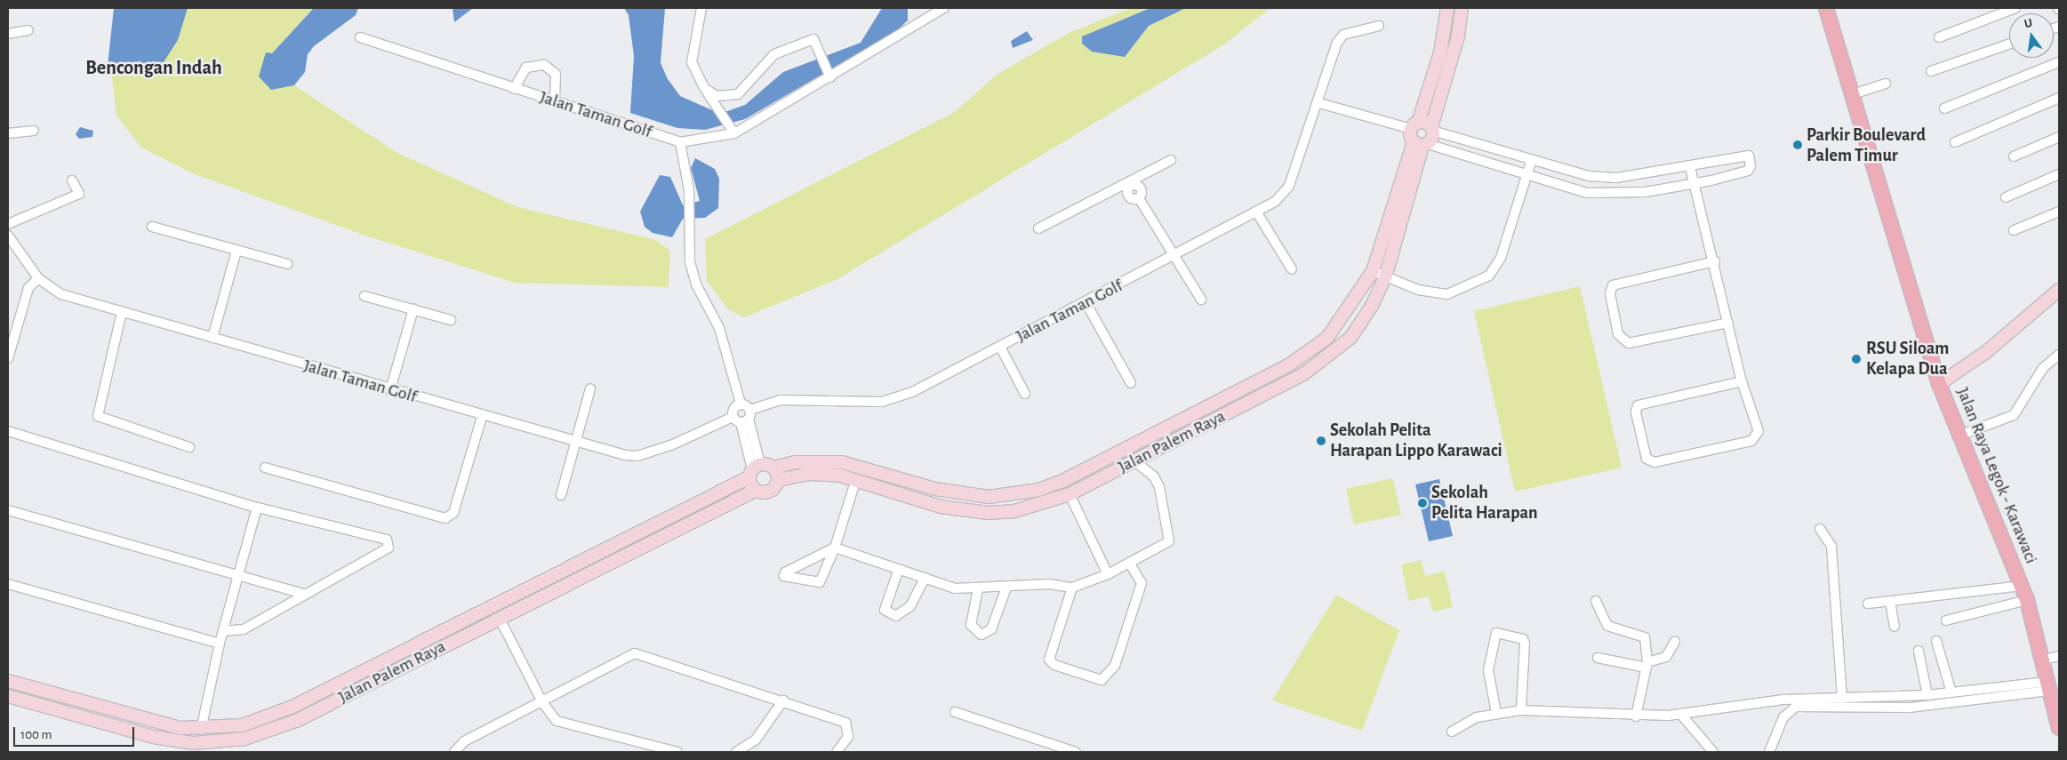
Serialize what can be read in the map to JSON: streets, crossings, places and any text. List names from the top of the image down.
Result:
{
  "streets": {
    "main road": ["Jalan Raya Legok - Karawaci"],
    "street": ["Jalan Taman Golf", "Jalan Palem Raya"]
  },
  "districts": ["Bencongan Indah"],
  "places": [
    "Parkir Boulevard Palem Timur",
    "RSU Siloam Kelapa Dua",
    "Sekolah Pelita Harapan Lippo Karawaci",
    "Sekolah Pelita Harapan"
  ],
  "scale_bar": "100 m",
  "north": "top"
}
